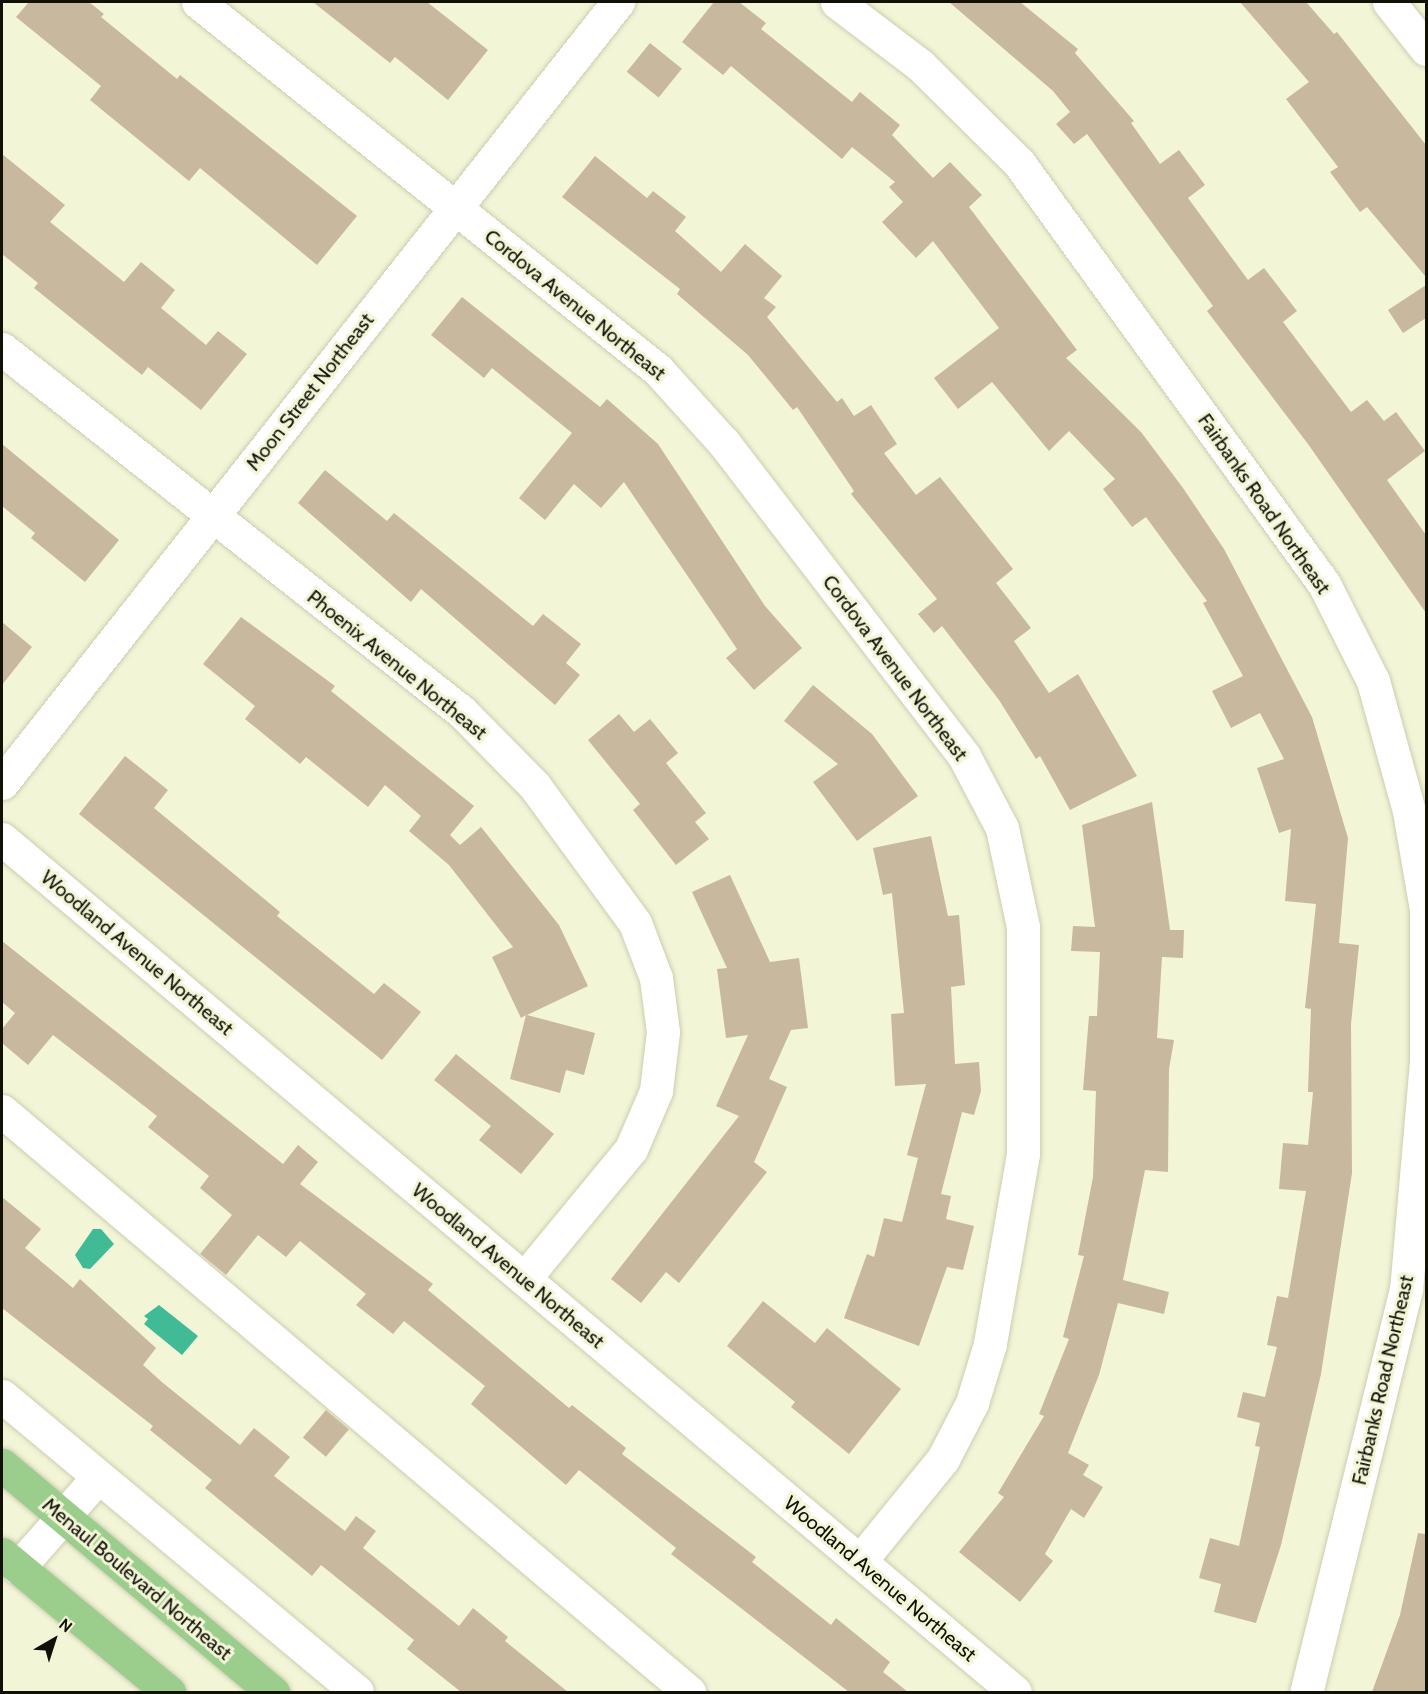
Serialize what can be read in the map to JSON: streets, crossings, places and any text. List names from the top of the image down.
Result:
{
  "streets": {
    "main road": ["Menaul Boulevard Northeast"],
    "street": [
      "Cordova Avenue Northeast",
      "Moon Street Northeast",
      "Fairbanks Road Northeast",
      "Phoenix Avenue Northeast",
      "Woodland Avenue Northeast"
    ]
  },
  "crossings": [
    ["Cordova Avenue Northeast", "Moon Street Northeast"],
    ["Cordova Avenue Northeast", "Woodland Avenue Northeast"],
    ["Moon Street Northeast", "Phoenix Avenue Northeast"],
    ["Phoenix Avenue Northeast", "Woodland Avenue Northeast"]
  ],
  "north": "top right"
}
